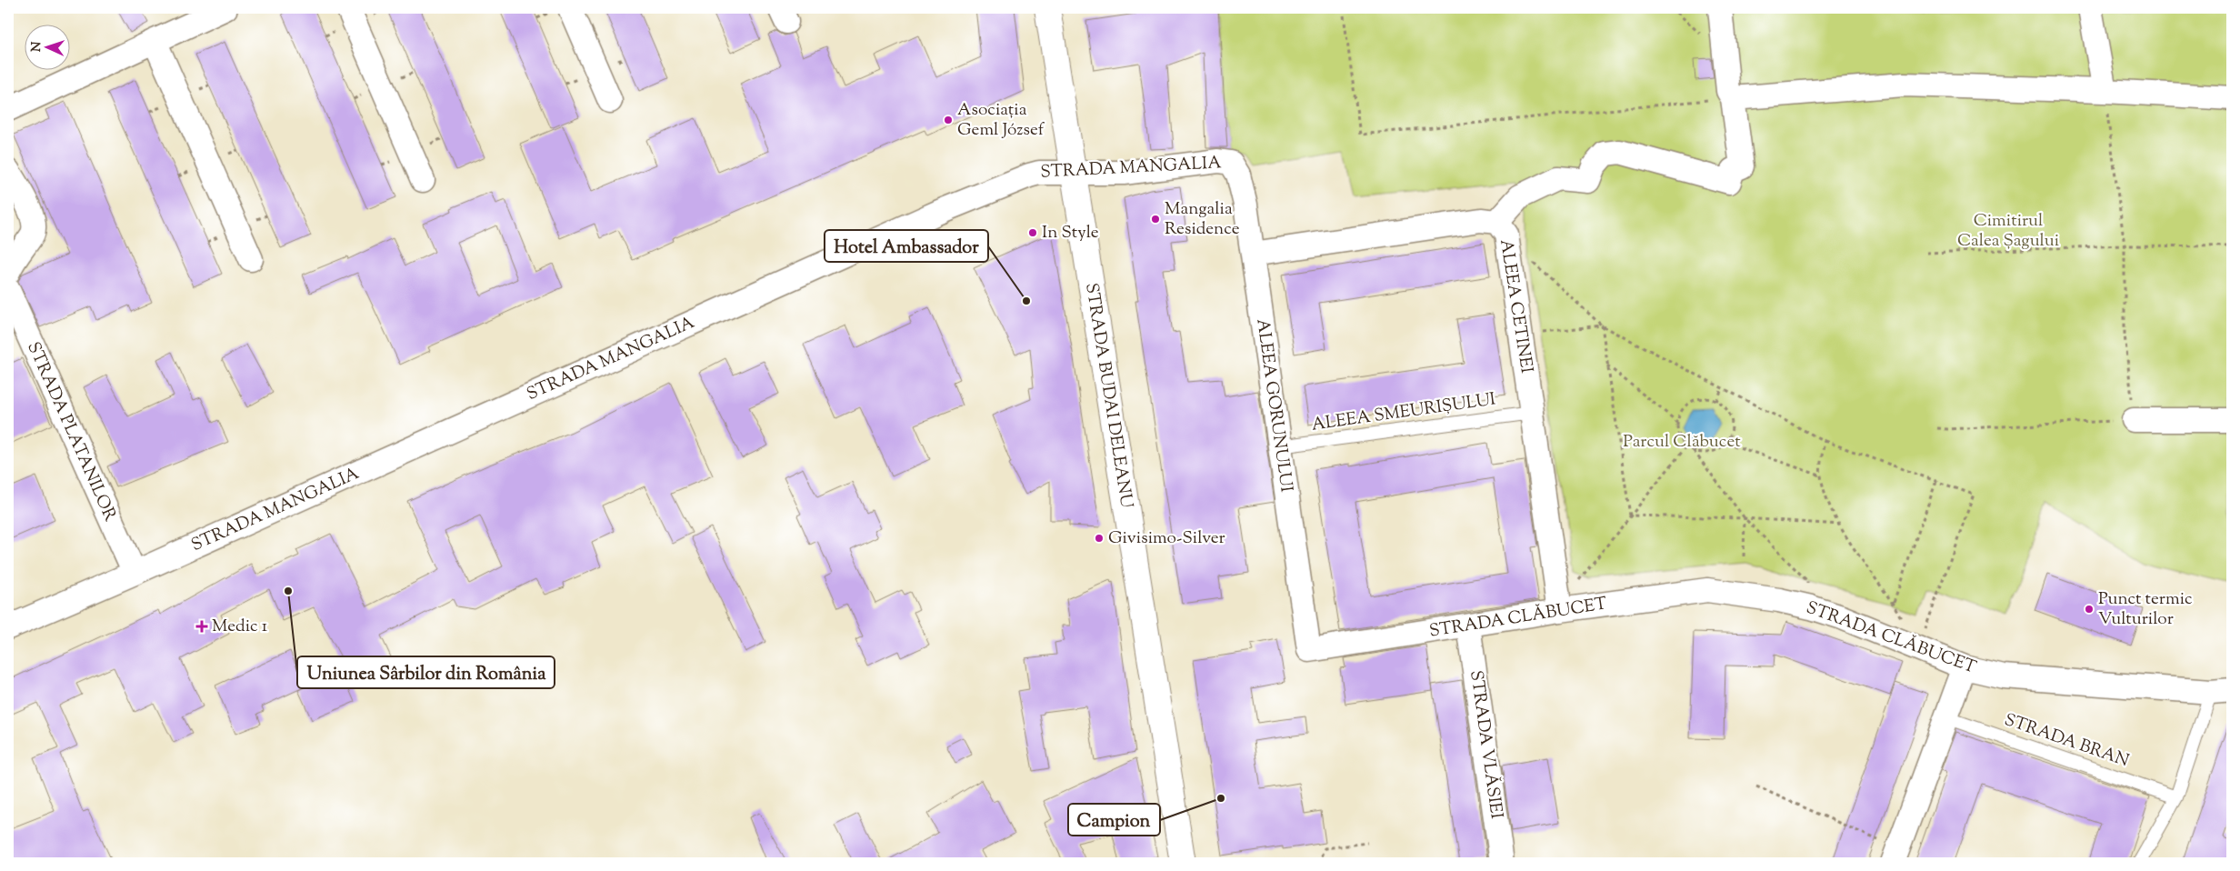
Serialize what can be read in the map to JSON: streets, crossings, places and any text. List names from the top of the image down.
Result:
{
  "streets": {
    "main road": ["STRADA BUDAI DELEANU"],
    "street": [
      "STRADA MANGALIA",
      "ALEEA CETINEI",
      "ALEEA GORUNULUI",
      "STRADA PLATANILOR",
      "STRADA CLĂBUCET",
      "STRADA VLĂSIEI"
    ],
    "lane": ["ALEEA SMEURIȘULUI", "STRADA BRAN"]
  },
  "crossings": [
    ["STRADA MANGALIA", "STRADA BUDAI DELEANU"],
    ["STRADA MANGALIA", "ALEEA GORUNULUI"],
    ["STRADA MANGALIA", "STRADA PLATANILOR"],
    ["ALEEA CETINEI", "ALEEA GORUNULUI"],
    ["ALEEA CETINEI", "ALEEA SMEURIȘULUI"],
    ["ALEEA CETINEI", "STRADA CLĂBUCET"],
    ["ALEEA GORUNULUI", "ALEEA SMEURIȘULUI"],
    ["ALEEA GORUNULUI", "STRADA CLĂBUCET"],
    ["STRADA CLĂBUCET", "STRADA VLĂSIEI"]
  ],
  "parks": ["Cimitirul Calea Șagului", "Parcul Clăbucet"],
  "places": {
    "other": [
      "Asociația Geml József",
      "Mangalia Residence",
      "In Style",
      "Hotel Ambassador",
      "Givisimo-Silver",
      "Uniunea Sârbilor din România",
      "Punct termic Vulturilor",
      "Campion"
    ],
    "health": ["Medic 1"]
  },
  "north": "left"
}
